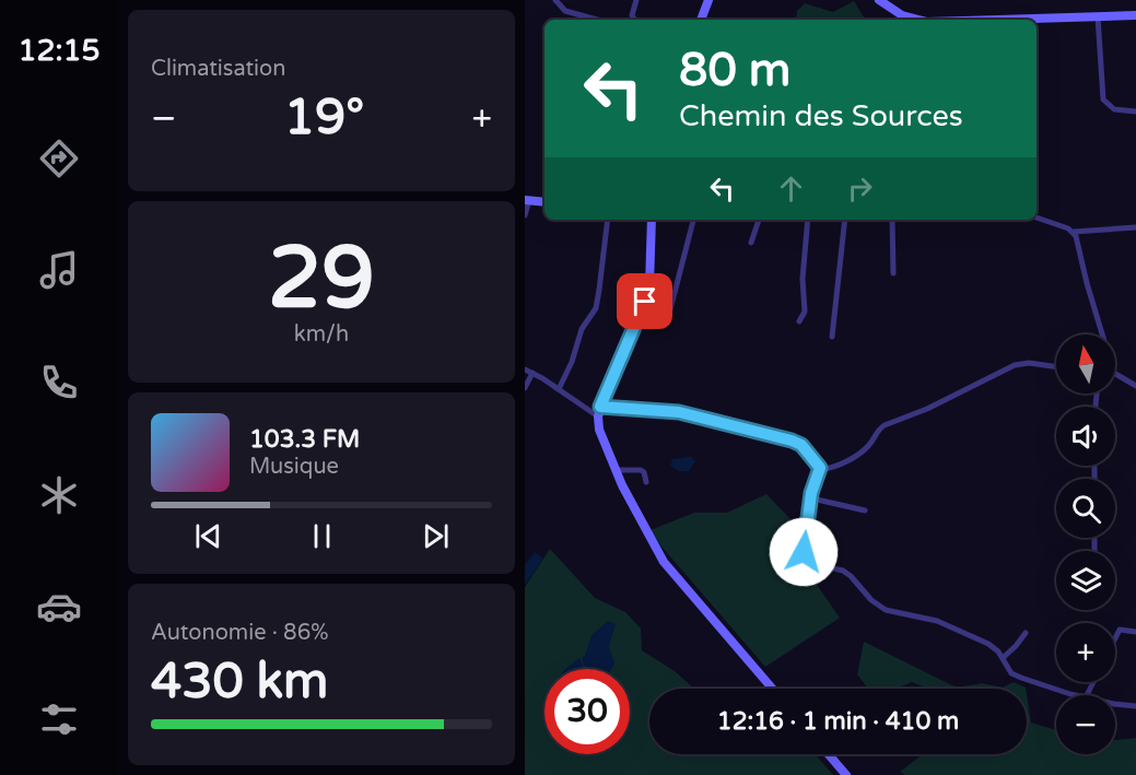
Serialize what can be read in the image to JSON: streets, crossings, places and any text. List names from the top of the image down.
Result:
{
  "north": "top",
  "page": {
    "tabs": "12:15",
    "tile": [
      "Climatisation",
      ["29", "km/h"],
      ["Autonomie · 86%", "430 km"]
    ],
    "turn": ["80 m", "Chemin des Sources"],
    "heat": ["−", "19°", "+"],
    "map_buttons": ["+", "−"],
    "song": ["103.3 FM", "Musique"],
    "limit": "30",
    "trip": "12:16 · 1 min · 410 m"
  }
}
